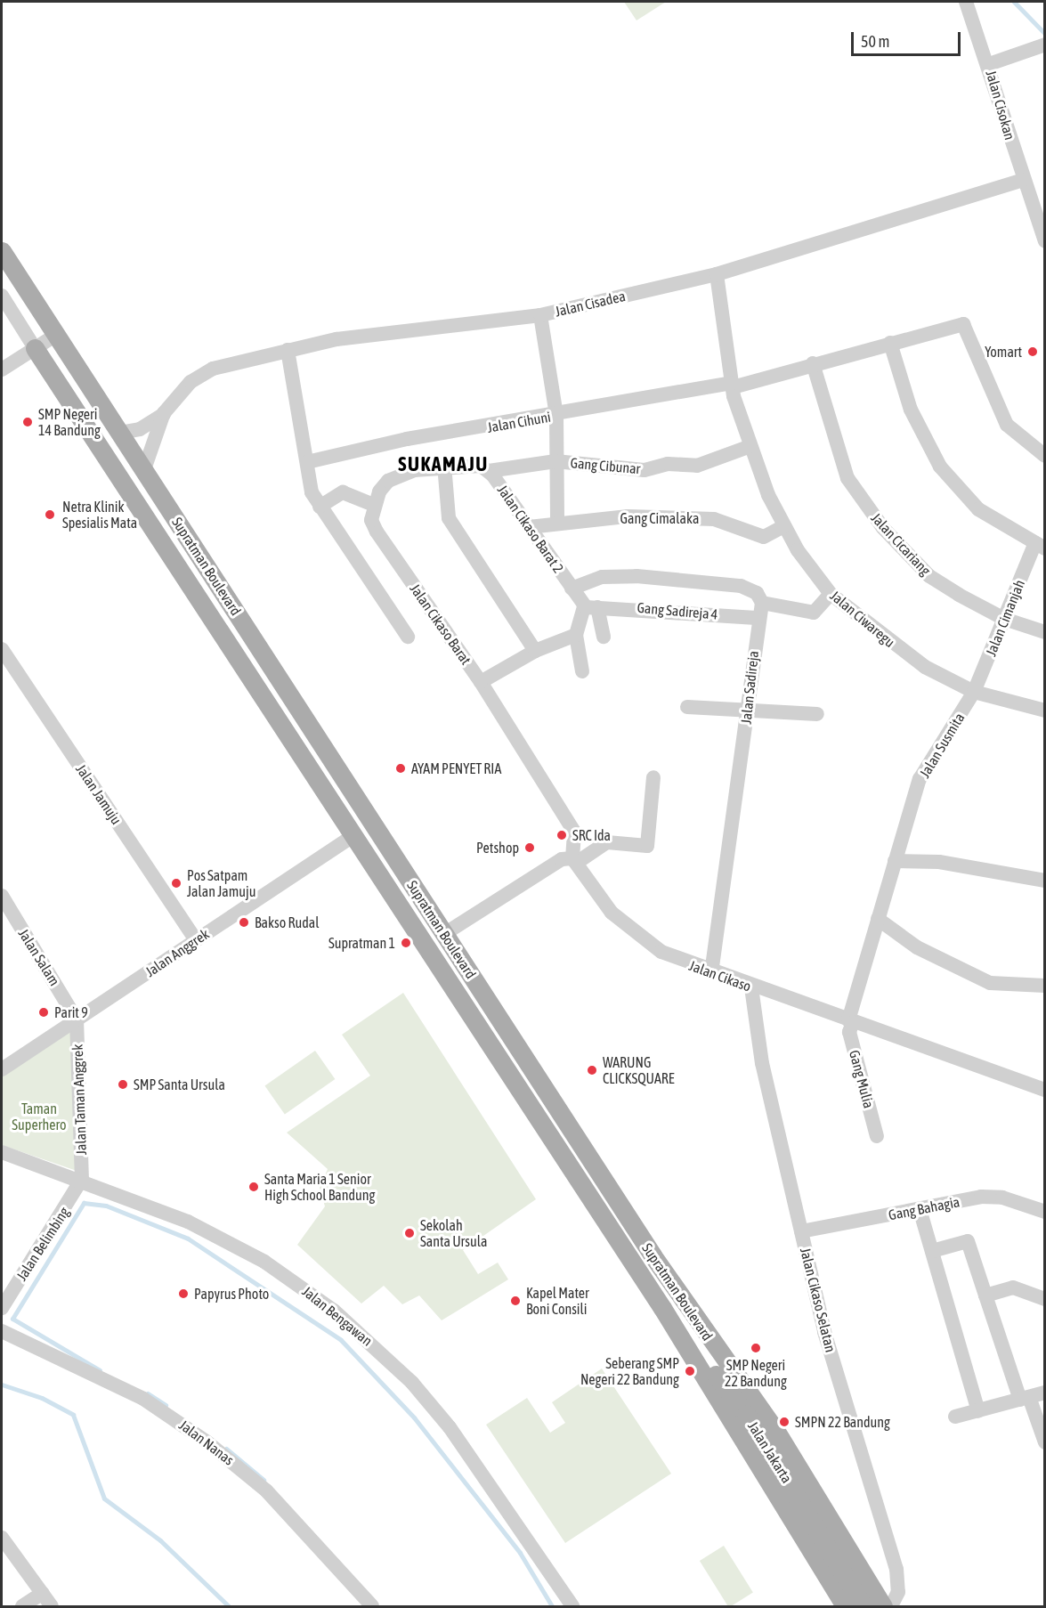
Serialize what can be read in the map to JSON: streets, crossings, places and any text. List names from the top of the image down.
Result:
{
  "streets": {
    "main road": ["Supratman Boulevard", "Jalan Jakarta"],
    "street": [
      "Jalan Cisokan",
      "Jalan Cisadea",
      "Jalan Cihuni",
      "Gang Cibunar",
      "Gang Cimalaka",
      "Jalan Cikaso Barat 2",
      "Jalan Cicariang",
      "Gang Sadireja 4",
      "Jalan Cimanjah",
      "Jalan Ciwaregu",
      "Jalan Cikaso Barat",
      "Jalan Sadireja",
      "Jalan Susmita",
      "Jalan Jamuju",
      "Jalan Anggrek",
      "Jalan Salam",
      "Jalan Cikaso",
      "Gang Mulia",
      "Jalan Taman Anggrek",
      "Gang Bahagia",
      "Jalan Belimbing",
      "Jalan Cikaso Selatan",
      "Jalan Bengawan",
      "Jalan Nanas"
    ]
  },
  "crossings": [
    ["Jalan Cisokan", "Jalan Cisadea"],
    ["Jalan Cisadea", "Supratman Boulevard"],
    ["Jalan Cisadea", "Jalan Ciwaregu"],
    ["Jalan Cihuni", "Jalan Ciwaregu"],
    ["Gang Cibunar", "Jalan Cikaso Barat 2"],
    ["Gang Cibunar", "Jalan Ciwaregu"],
    ["Gang Cimalaka", "Jalan Cikaso Barat 2"],
    ["Gang Cimalaka", "Jalan Ciwaregu"],
    ["Jalan Cikaso Barat 2", "Gang Sadireja 4"],
    ["Jalan Cicariang", "Jalan Cimanjah"],
    ["Supratman Boulevard", "Jalan Anggrek"],
    ["Supratman Boulevard", "Jalan Jakarta"],
    ["Gang Sadireja 4", "Jalan Sadireja"],
    ["Jalan Cimanjah", "Jalan Ciwaregu"],
    ["Jalan Cimanjah", "Jalan Susmita"],
    ["Jalan Ciwaregu", "Jalan Susmita"],
    ["Jalan Cikaso Barat", "Jalan Cikaso"],
    ["Jalan Sadireja", "Jalan Cikaso"],
    ["Jalan Susmita", "Jalan Cikaso"],
    ["Jalan Susmita", "Gang Mulia"],
    ["Jalan Jamuju", "Jalan Anggrek"],
    ["Jalan Anggrek", "Jalan Salam"],
    ["Jalan Anggrek", "Jalan Taman Anggrek"],
    ["Jalan Salam", "Jalan Taman Anggrek"],
    ["Jalan Cikaso", "Gang Mulia"],
    ["Jalan Cikaso", "Jalan Cikaso Selatan"],
    ["Jalan Taman Anggrek", "Jalan Belimbing"],
    ["Jalan Taman Anggrek", "Jalan Bengawan"],
    ["Gang Bahagia", "Jalan Cikaso Selatan"],
    ["Jalan Belimbing", "Jalan Bengawan"]
  ],
  "districts": ["SUKAMAJU"],
  "parks": ["Taman Superhero"],
  "places": [
    "Yomart",
    "SMP Negeri 14 Bandung",
    "Netra Klinik Spesialis Mata",
    "AYAM PENYET RIA",
    "SRC Ida",
    "Petshop",
    "Pos Satpam Jalan Jamuju",
    "Bakso Rudal",
    "Supratman 1",
    "Parit 9",
    "WARUNG CLICKSQUARE",
    "SMP Santa Ursula",
    "Santa Maria 1 Senior High School Bandung",
    "Sekolah Santa Ursula",
    "Papyrus Photo",
    "Kapel Mater Boni Consili",
    "SMP Negeri 22 Bandung",
    "Seberang SMP Negeri 22 Bandung",
    "SMPN 22 Bandung"
  ],
  "scale_bar": "50 m"
}
